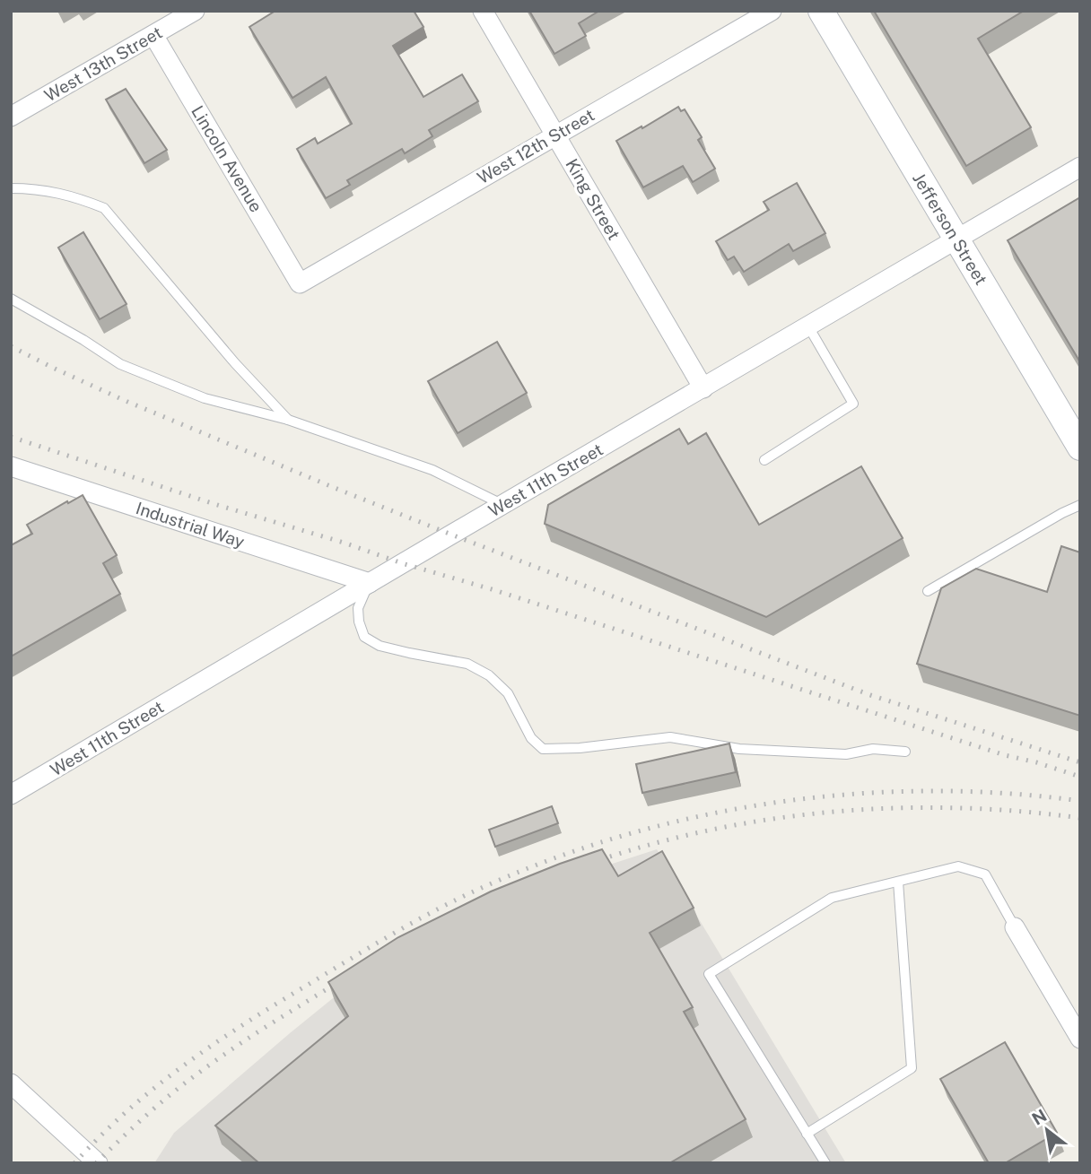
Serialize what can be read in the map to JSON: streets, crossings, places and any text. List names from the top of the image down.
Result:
{
  "streets": {
    "street": [
      "West 13th Street",
      "West 12th Street",
      "Lincoln Avenue",
      "King Street",
      "Jefferson Street",
      "West 11th Street",
      "Industrial Way"
    ]
  },
  "crossings": [
    ["West 13th Street", "Lincoln Avenue"],
    ["West 12th Street", "Lincoln Avenue"],
    ["West 12th Street", "King Street"],
    ["King Street", "West 11th Street"],
    ["Jefferson Street", "West 11th Street"],
    ["West 11th Street", "Industrial Way"]
  ],
  "north": "top left"
}
